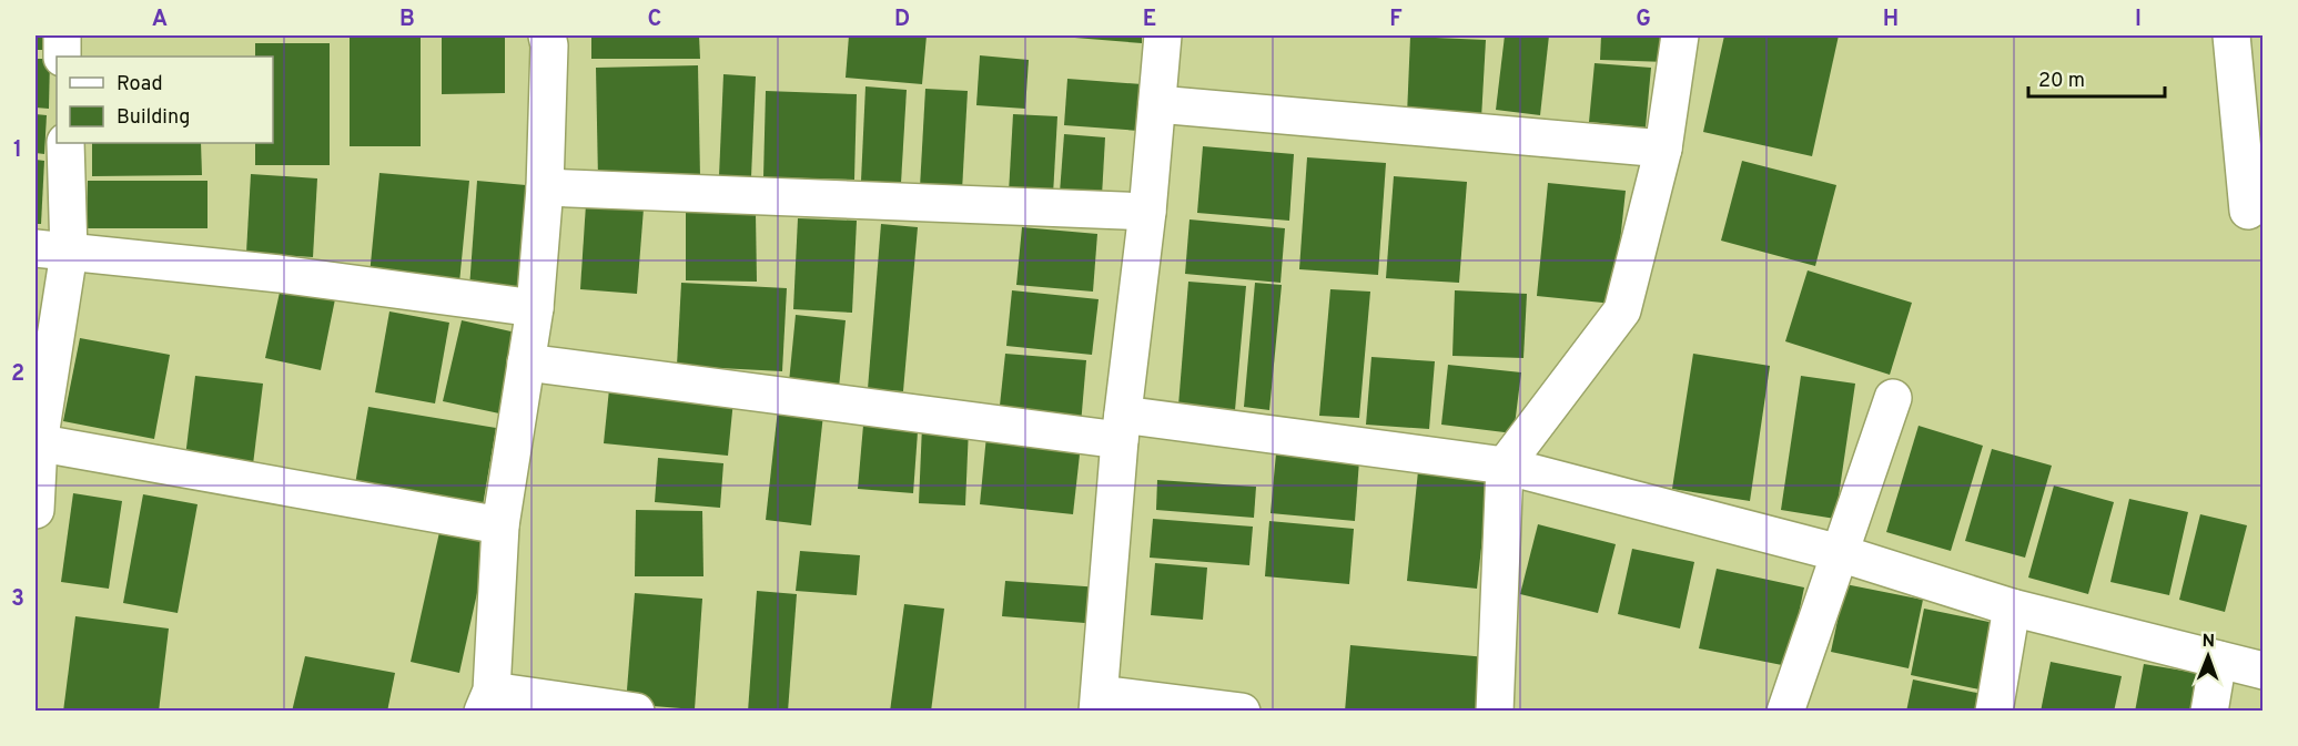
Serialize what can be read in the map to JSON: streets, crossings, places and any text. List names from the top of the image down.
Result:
{
  "legend": ["Road", "Building"],
  "scale_bar": "20 m",
  "north": "top",
  "grid": {
    "columns": [
      "A",
      "B",
      "C",
      "D",
      "E",
      "F",
      "G",
      "H",
      "I"
    ],
    "rows": ["1", "2", "3"]
  }
}
